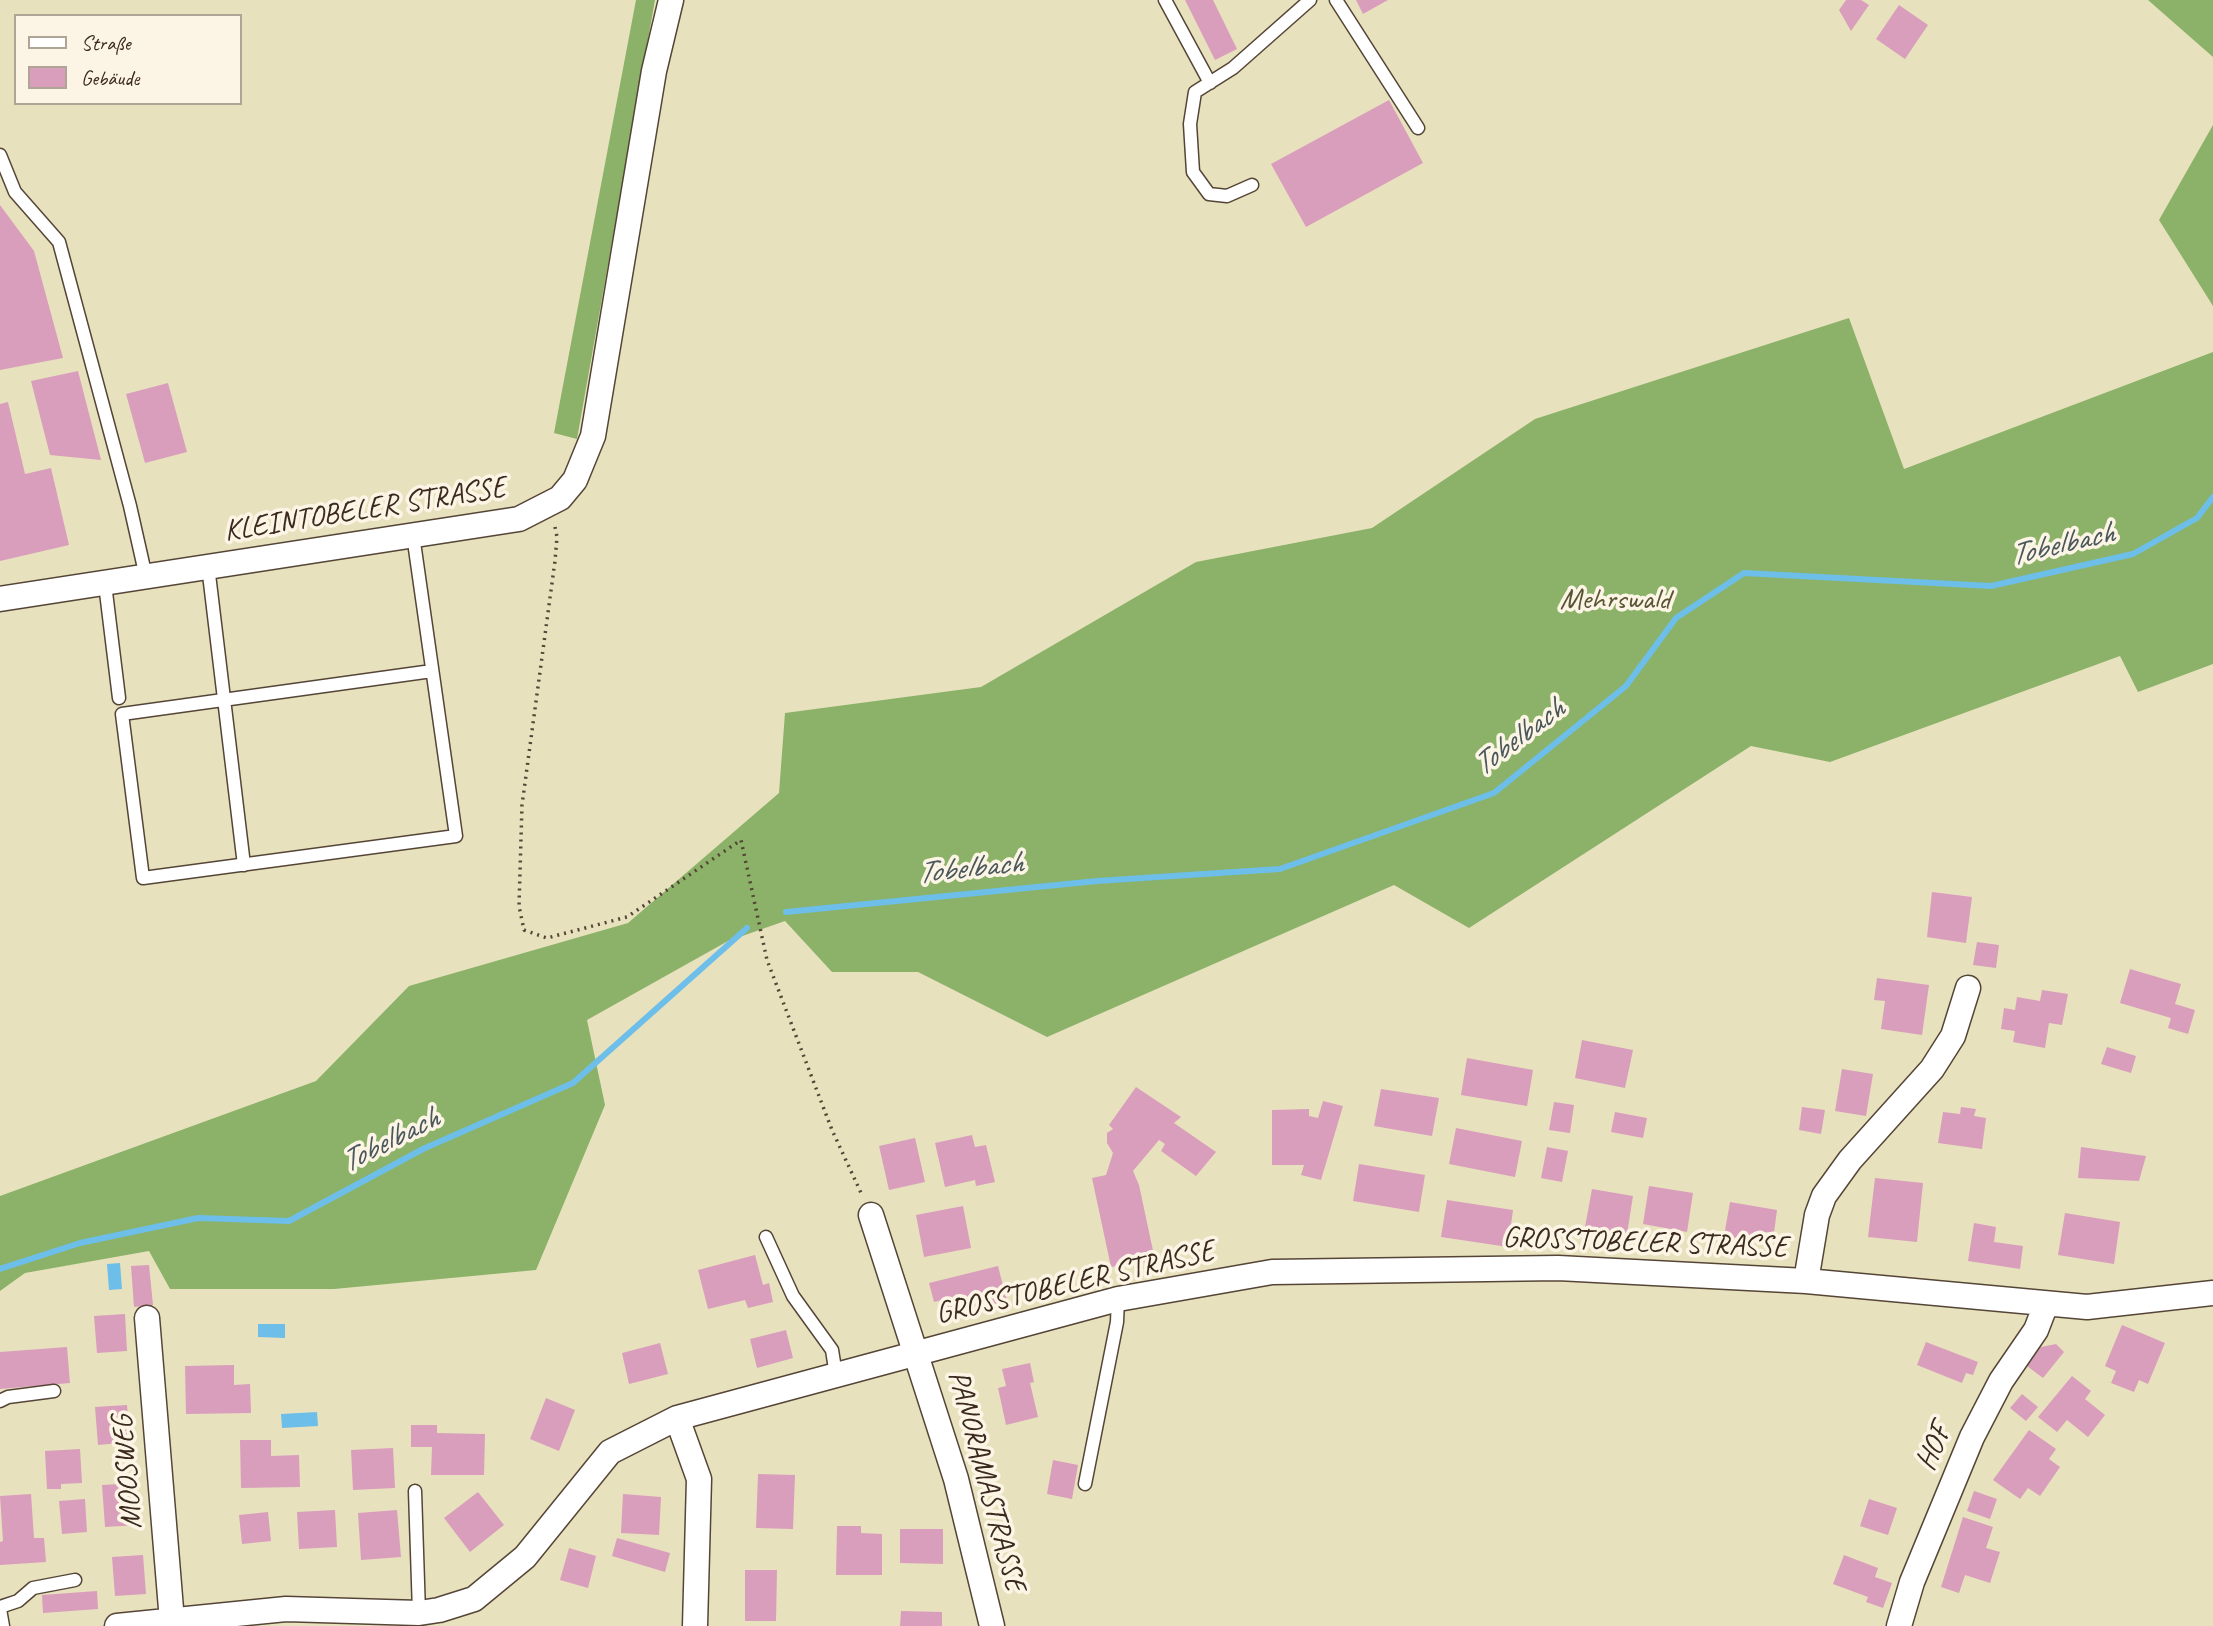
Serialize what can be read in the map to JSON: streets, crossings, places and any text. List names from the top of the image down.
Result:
{
  "streets": {
    "street": [
      "KLEINTOBELER STRASSE",
      "GROSSTOBELER STRASSE",
      "HOF",
      "MOOSWEG",
      "PANORAMASTRASSE"
    ]
  },
  "crossings": [
    ["GROSSTOBELER STRASSE", "HOF"],
    ["GROSSTOBELER STRASSE", "MOOSWEG"],
    ["GROSSTOBELER STRASSE", "PANORAMASTRASSE"]
  ],
  "water": ["Tobelbach"],
  "parks": ["Mehrswald"],
  "legend": ["Straße", "Gebäude"]
}
